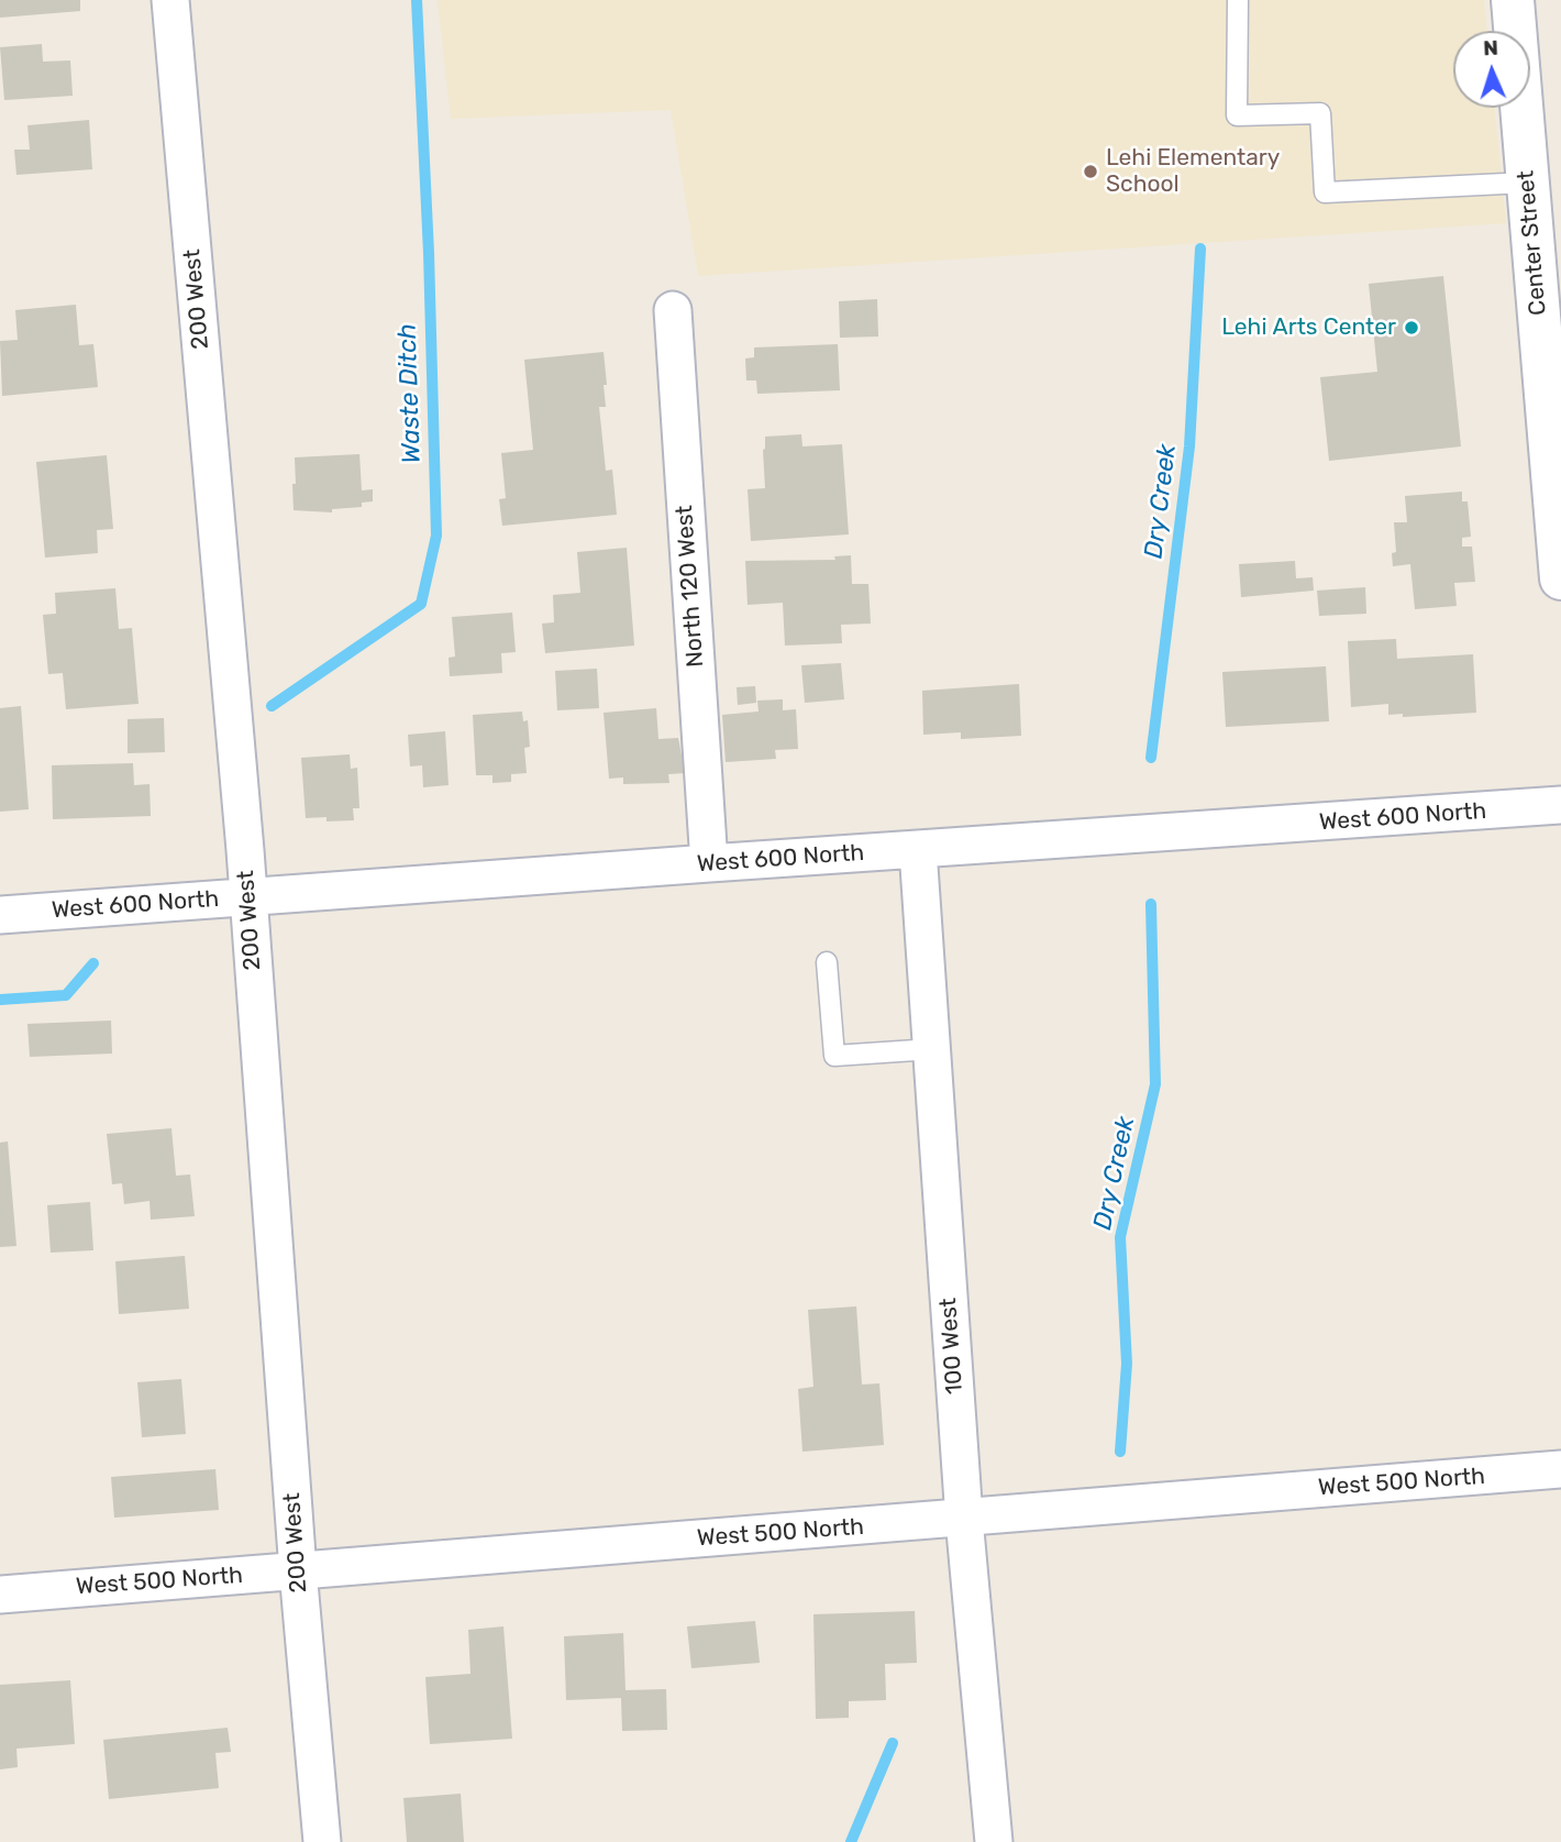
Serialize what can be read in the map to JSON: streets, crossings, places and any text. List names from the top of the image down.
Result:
{
  "streets": {
    "street": [
      "Center Street",
      "200 West",
      "North 120 West",
      "West 600 North",
      "100 West",
      "West 500 North"
    ]
  },
  "crossings": [
    ["200 West", "West 600 North"],
    ["200 West", "West 500 North"],
    ["North 120 West", "West 600 North"],
    ["West 600 North", "100 West"],
    ["100 West", "West 500 North"]
  ],
  "water": ["Waste Ditch", "Dry Creek"],
  "places": ["Lehi Elementary School", "Lehi Arts Center"],
  "north": "top"
}
